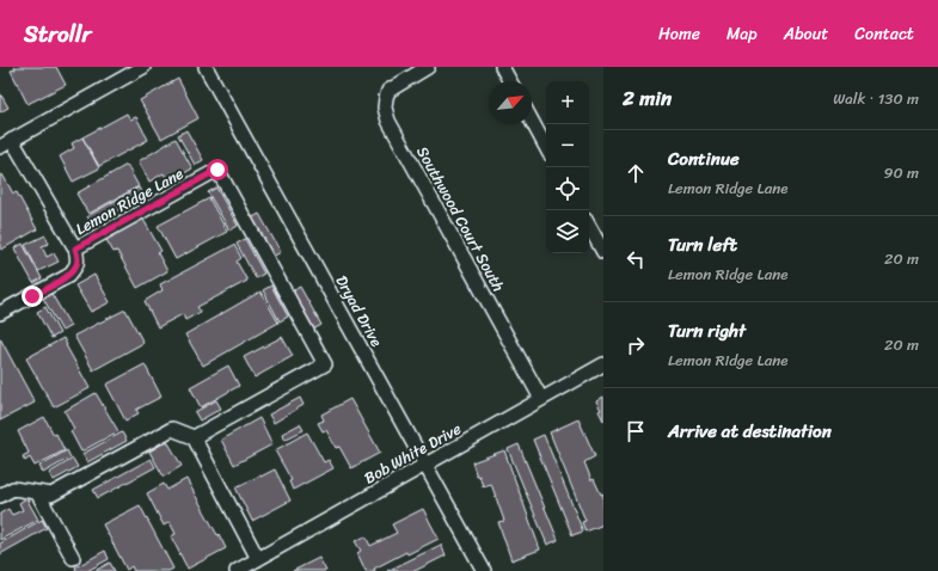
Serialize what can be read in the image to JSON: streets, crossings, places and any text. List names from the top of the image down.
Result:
{
  "streets": {
    "street": [
      "Lemon Ridge Lane",
      "Southwood Court South",
      "Dryad Drive",
      "Bob White Drive"
    ]
  },
  "crossings": [
    ["Southwood Court South", "Bob White Drive"],
    ["Dryad Drive", "Bob White Drive"]
  ],
  "north": "top right",
  "page": {
    "header": "Strollr",
    "nav": [
      "Home",
      "Map",
      "About",
      "Contact"
    ],
    "heading": ["2 min", "Walk · 130 m"],
    "map_buttons": ["+", "−"],
    "list": [
      ["Continue", "Lemon Ridge Lane", "90 m"],
      ["Turn left", "Lemon Ridge Lane", "20 m"],
      ["Turn right", "Lemon Ridge Lane", "20 m"],
      "Arrive at destination"
    ]
  }
}
